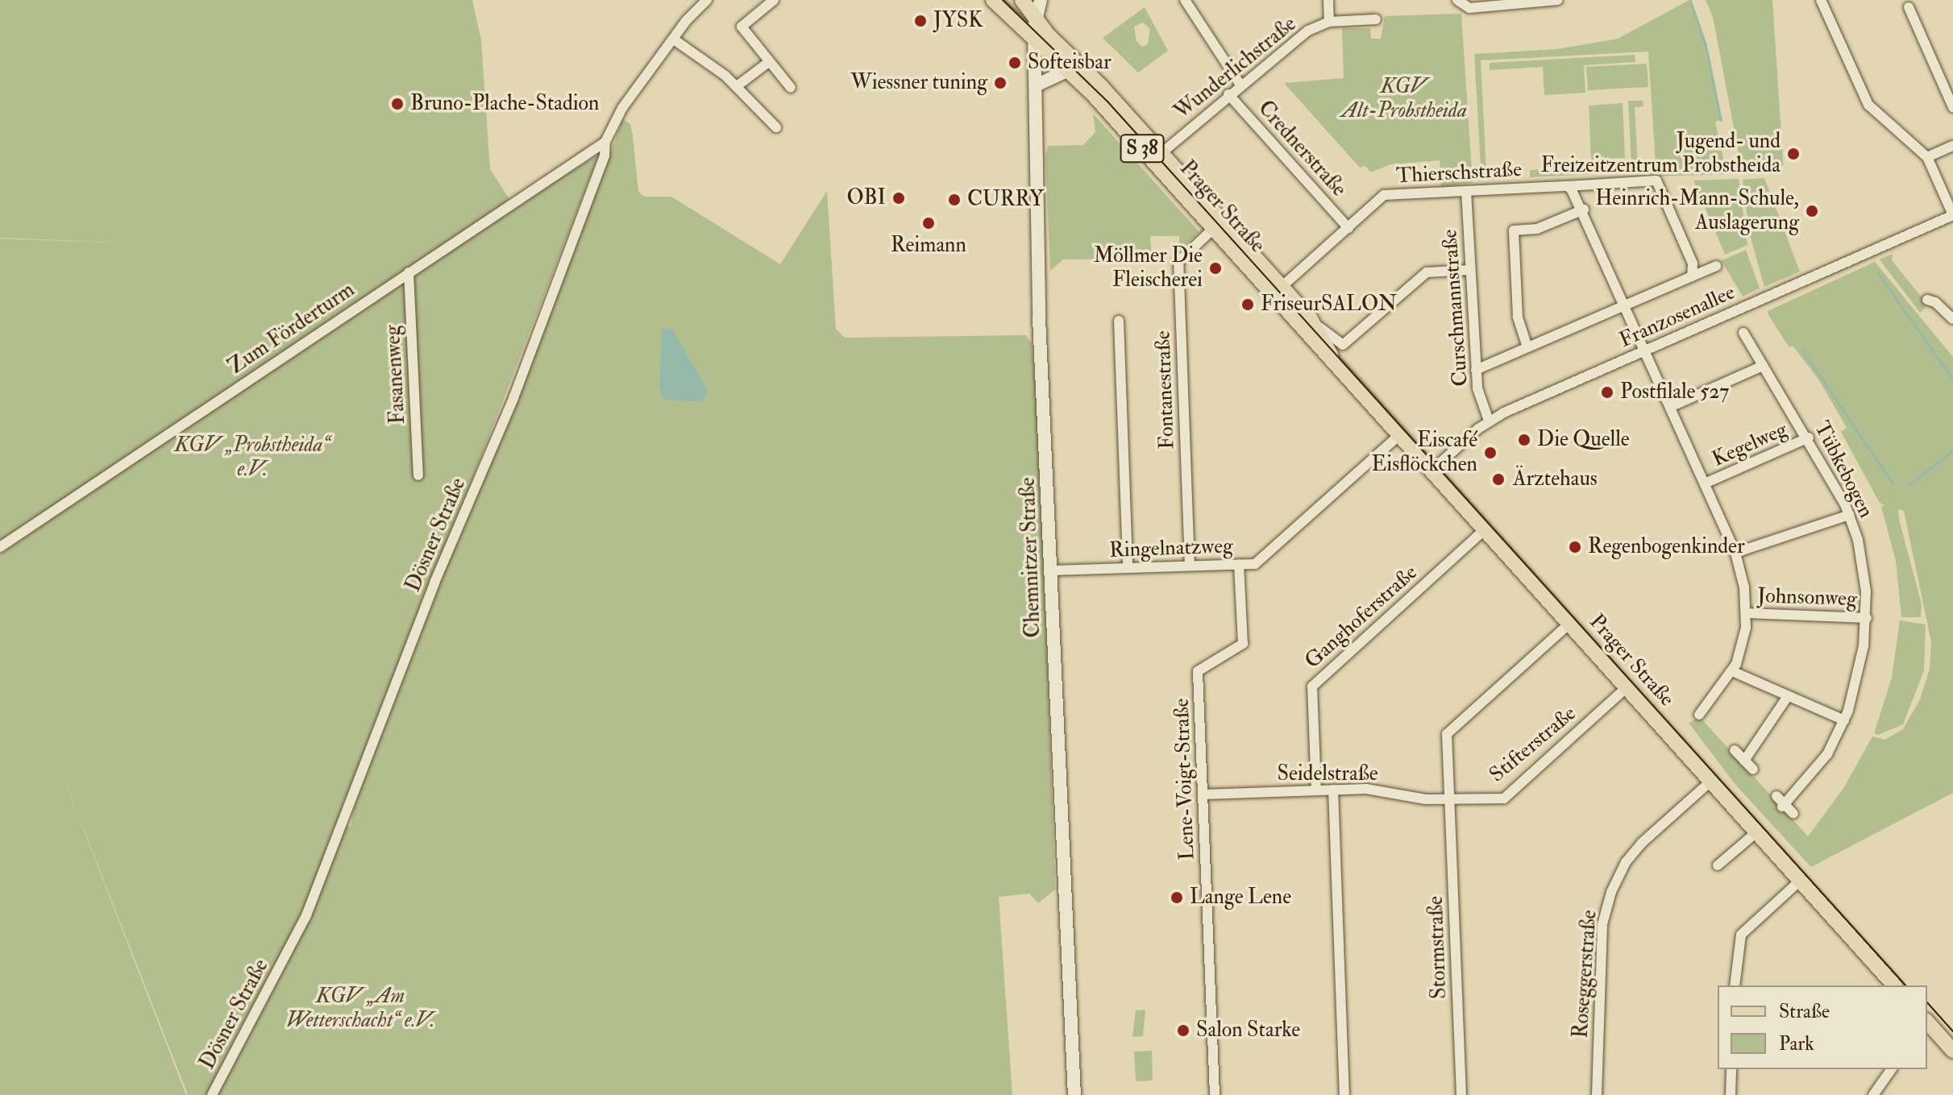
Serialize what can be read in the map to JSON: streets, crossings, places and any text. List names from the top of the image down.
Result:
{
  "streets": {
    "main road": ["S 38", "Prager Straße", "Chemnitzer Straße"],
    "street": [
      "Wunderlichstraße",
      "Crednerstraße",
      "Thierschstraße",
      "Curschmannstraße",
      "Franzosenallee",
      "Zum Förderturm",
      "Fasanenweg",
      "Fontanestraße",
      "Kegelweg",
      "Tübkebogen",
      "Dösner Straße",
      "Ringelnatzweg",
      "Johnsonweg",
      "Ganghoferstraße",
      "Stifterstraße",
      "Seidelstraße",
      "Lene-Voigt-Straße",
      "Stormstraße",
      "Roseggerstraße"
    ]
  },
  "crossings": [
    ["Wunderlichstraße", "Crednerstraße"],
    ["Wunderlichstraße", "Prager Straße"],
    ["Crednerstraße", "Thierschstraße"],
    ["Thierschstraße", "Prager Straße"],
    ["Thierschstraße", "Curschmannstraße"],
    ["Prager Straße", "Franzosenallee"],
    ["Prager Straße", "Fontanestraße"],
    ["Prager Straße", "Ringelnatzweg"],
    ["Prager Straße", "Chemnitzer Straße"],
    ["Prager Straße", "Ganghoferstraße"],
    ["Prager Straße", "Stifterstraße"],
    ["Prager Straße", "Stormstraße"],
    ["Prager Straße", "Roseggerstraße"],
    ["Curschmannstraße", "Franzosenallee"],
    ["Zum Förderturm", "Fasanenweg"],
    ["Zum Förderturm", "Dösner Straße"],
    ["Fontanestraße", "Ringelnatzweg"],
    ["Kegelweg", "Tübkebogen"],
    ["Tübkebogen", "Johnsonweg"],
    ["Ringelnatzweg", "Chemnitzer Straße"],
    ["Ringelnatzweg", "Lene-Voigt-Straße"],
    ["Ganghoferstraße", "Seidelstraße"],
    ["Stifterstraße", "Seidelstraße"],
    ["Stifterstraße", "Stormstraße"],
    ["Seidelstraße", "Lene-Voigt-Straße"],
    ["Seidelstraße", "Stormstraße"]
  ],
  "parks": ["KGV Alt-Probstheida", "KGV „Probstheida“ e.V.", "KGV „Am Wetterschacht“ e.V."],
  "places": [
    "JYSK",
    "Softeisbar",
    "Wiessner tuning",
    "Bruno-Plache-Stadion",
    "Jugend- und Freizeitzentrum Probstheida",
    "OBI",
    "CURRY",
    "Heinrich-Mann-Schule, Auslagerung",
    "Reimann",
    "Möllmer Die Fleischerei",
    "FriseurSALON",
    "Postfilale 527",
    "Die Quelle",
    "Eiscafé Eisflöckchen",
    "Ärztehaus",
    "Regenbogenkinder",
    "Lange Lene",
    "Salon Starke"
  ],
  "legend": ["Straße", "Park"]
}
